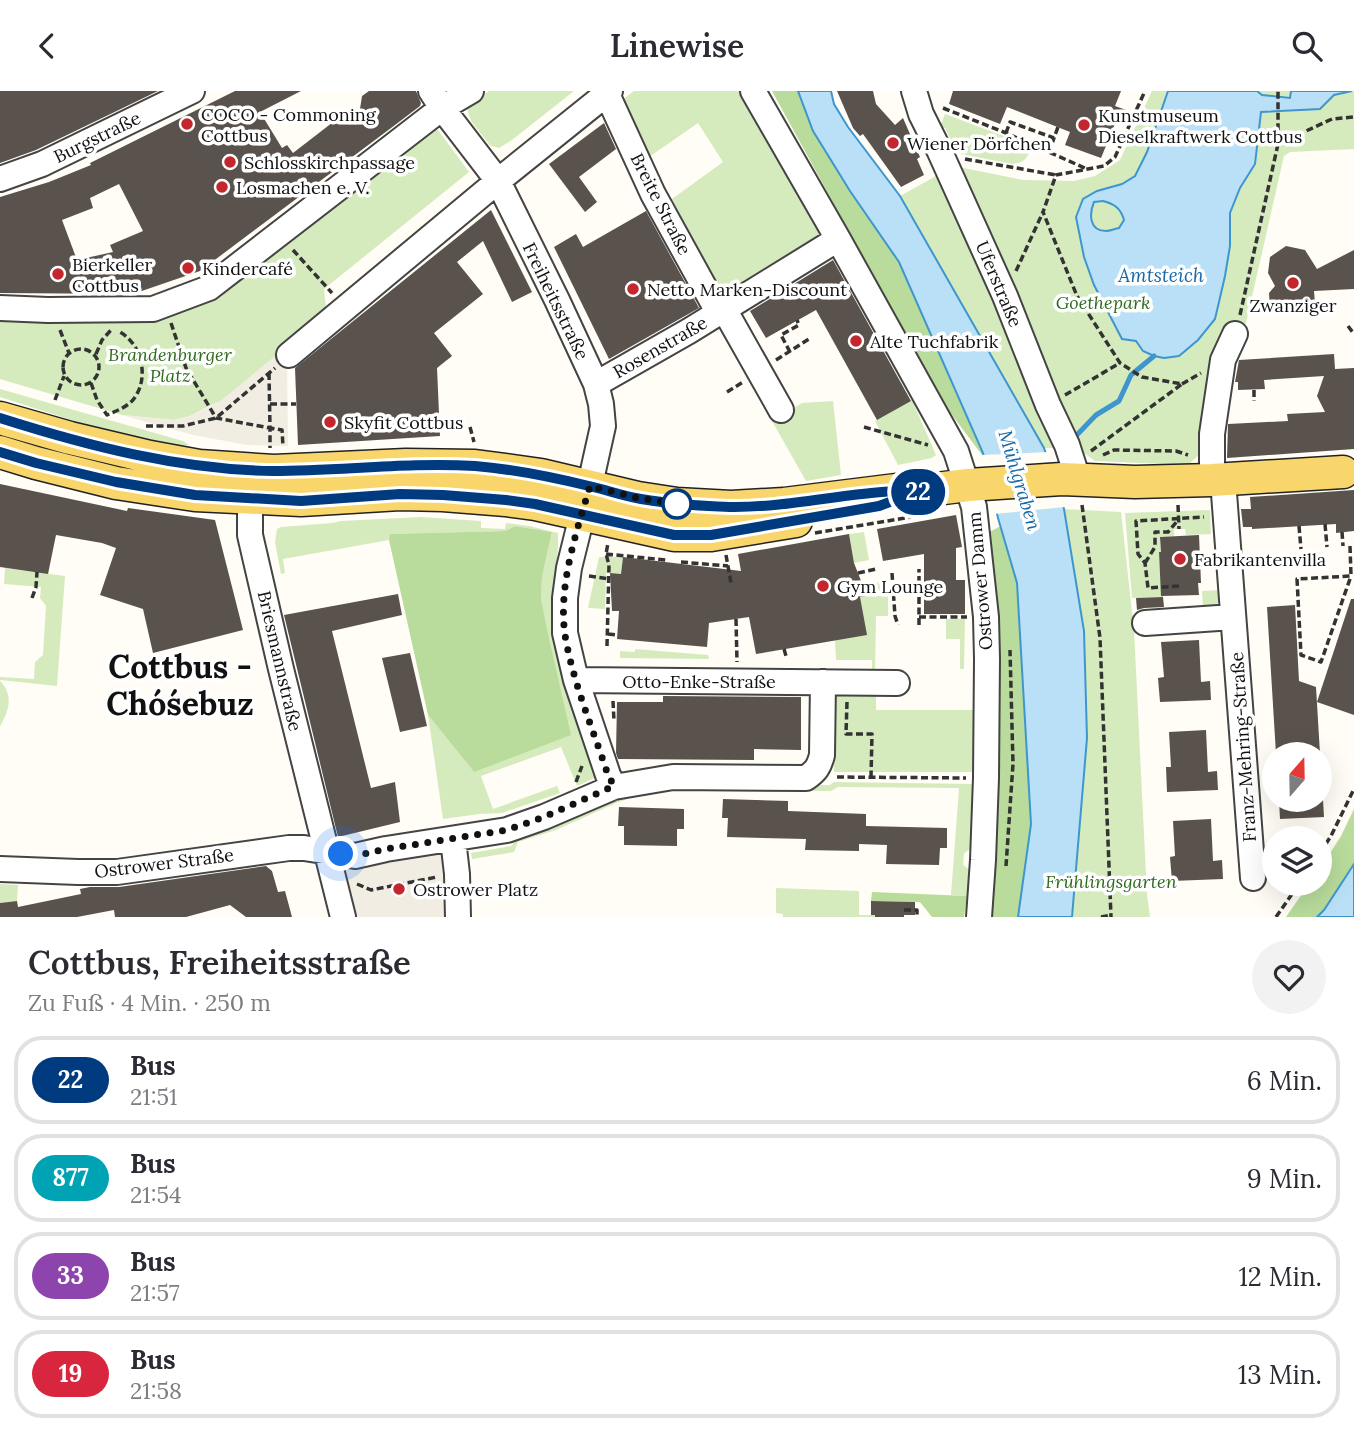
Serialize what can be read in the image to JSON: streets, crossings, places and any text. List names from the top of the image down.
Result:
{
  "streets": {
    "street": [
      "Burgstraße",
      "Breite Straße",
      "Uferstraße",
      "Freiheitsstraße",
      "Rosenstraße",
      "Ostrower Damm",
      "Briesmannstraße",
      "Otto-Enke-Straße",
      "Franz-Mehring-Straße",
      "Ostrower Straße"
    ]
  },
  "crossings": [
    ["Breite Straße", "Rosenstraße"],
    ["Freiheitsstraße", "Rosenstraße"],
    ["Rosenstraße", "Ostrower Damm"],
    ["Briesmannstraße", "Ostrower Straße"]
  ],
  "districts": ["Cottbus - Chóśebuz"],
  "water": ["Amtsteich", "Mühlgraben"],
  "parks": ["Goethepark", "Brandenburger Platz", "Frühlingsgarten"],
  "places": [
    "COCO - Commoning Cottbus",
    "Kunstmuseum Dieselkraftwerk Cottbus",
    "Wiener Dörfchen",
    "Schlosskirchpassage",
    "Losmachen e. V.",
    "Kindercafé",
    "Bierkeller Cottbus",
    "Zwanziger",
    "Netto Marken-Discount",
    "Alte Tuchfabrik",
    "Skyfit Cottbus",
    "Fabrikantenvilla",
    "Gym Lounge",
    "Ostrower Platz"
  ],
  "lines": ["bus line 22"],
  "north": "top",
  "page": {
    "header": "Linewise",
    "on_map": "22",
    "heading": ["Cottbus, Freiheitsstraße", "Zu Fuß · 4 Min. · 250 m"],
    "list": [
      {
        "mark": "22",
        "name": "Bus",
        "note": "21:51",
        "value": "6 Min."
      },
      {
        "mark": "877",
        "name": "Bus",
        "note": "21:54",
        "value": "9 Min."
      },
      {
        "mark": "33",
        "name": "Bus",
        "note": "21:57",
        "value": "12 Min."
      },
      {
        "mark": "19",
        "name": "Bus",
        "note": "21:58",
        "value": "13 Min."
      }
    ]
  }
}
